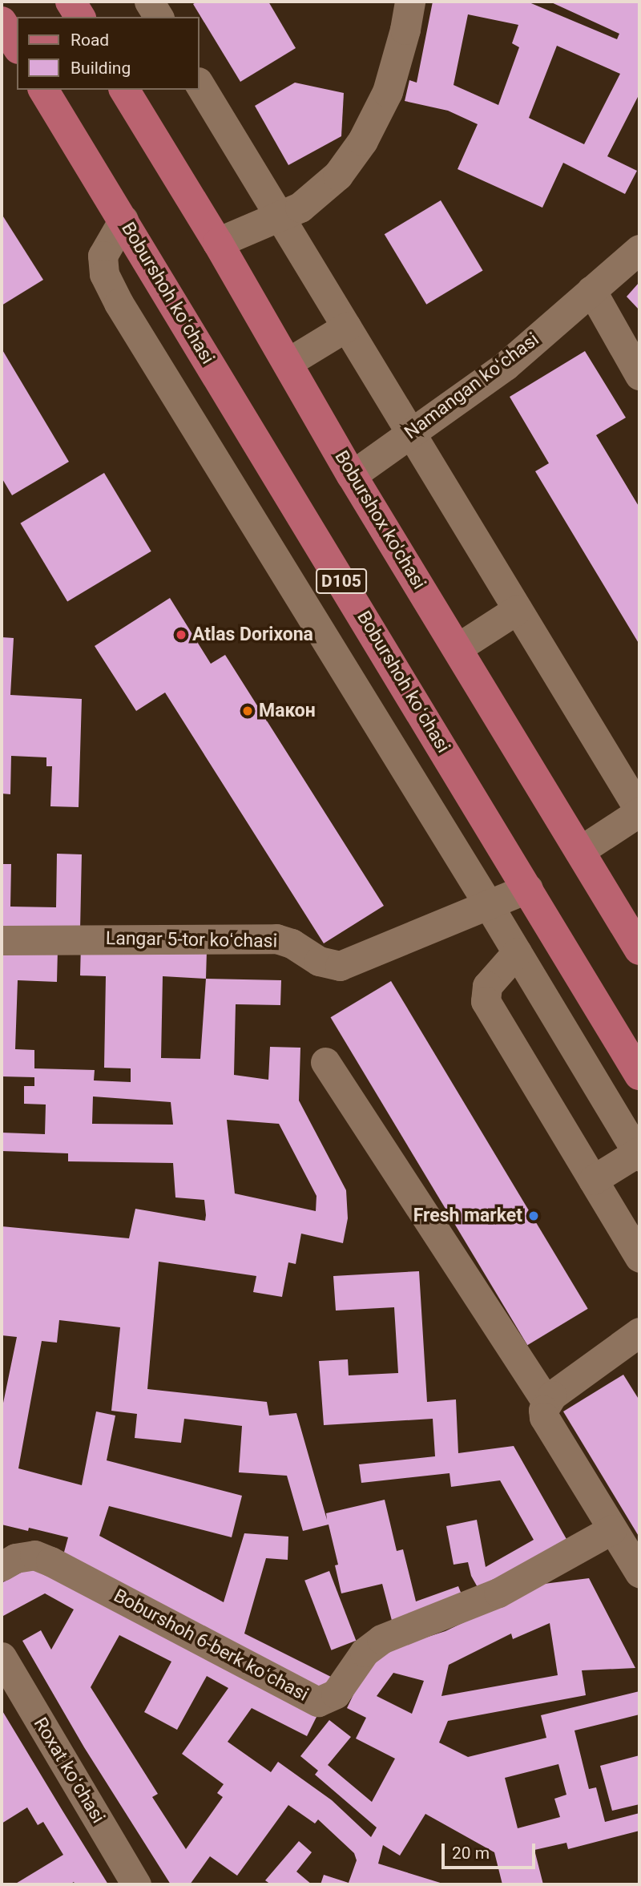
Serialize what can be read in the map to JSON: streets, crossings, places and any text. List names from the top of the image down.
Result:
{
  "streets": {
    "main road": ["Boburshoh koʻchasi", "Boburshox ko'chasi", "D105"],
    "street": [
      "Namangan koʻchasi",
      "Langar 5-tor koʻchasi",
      "Boburshoh 6-berk koʻchasi",
      "Roxat koʻchasi"
    ]
  },
  "crossings": [
    ["Boburshoh koʻchasi", "Langar 5-tor koʻchasi"],
    ["Namangan koʻchasi", "Boburshox ko'chasi"]
  ],
  "places": ["Atlas Dorixona", "Макон", "Fresh market"],
  "legend": ["Road", "Building"],
  "scale_bar": "20 m"
}
